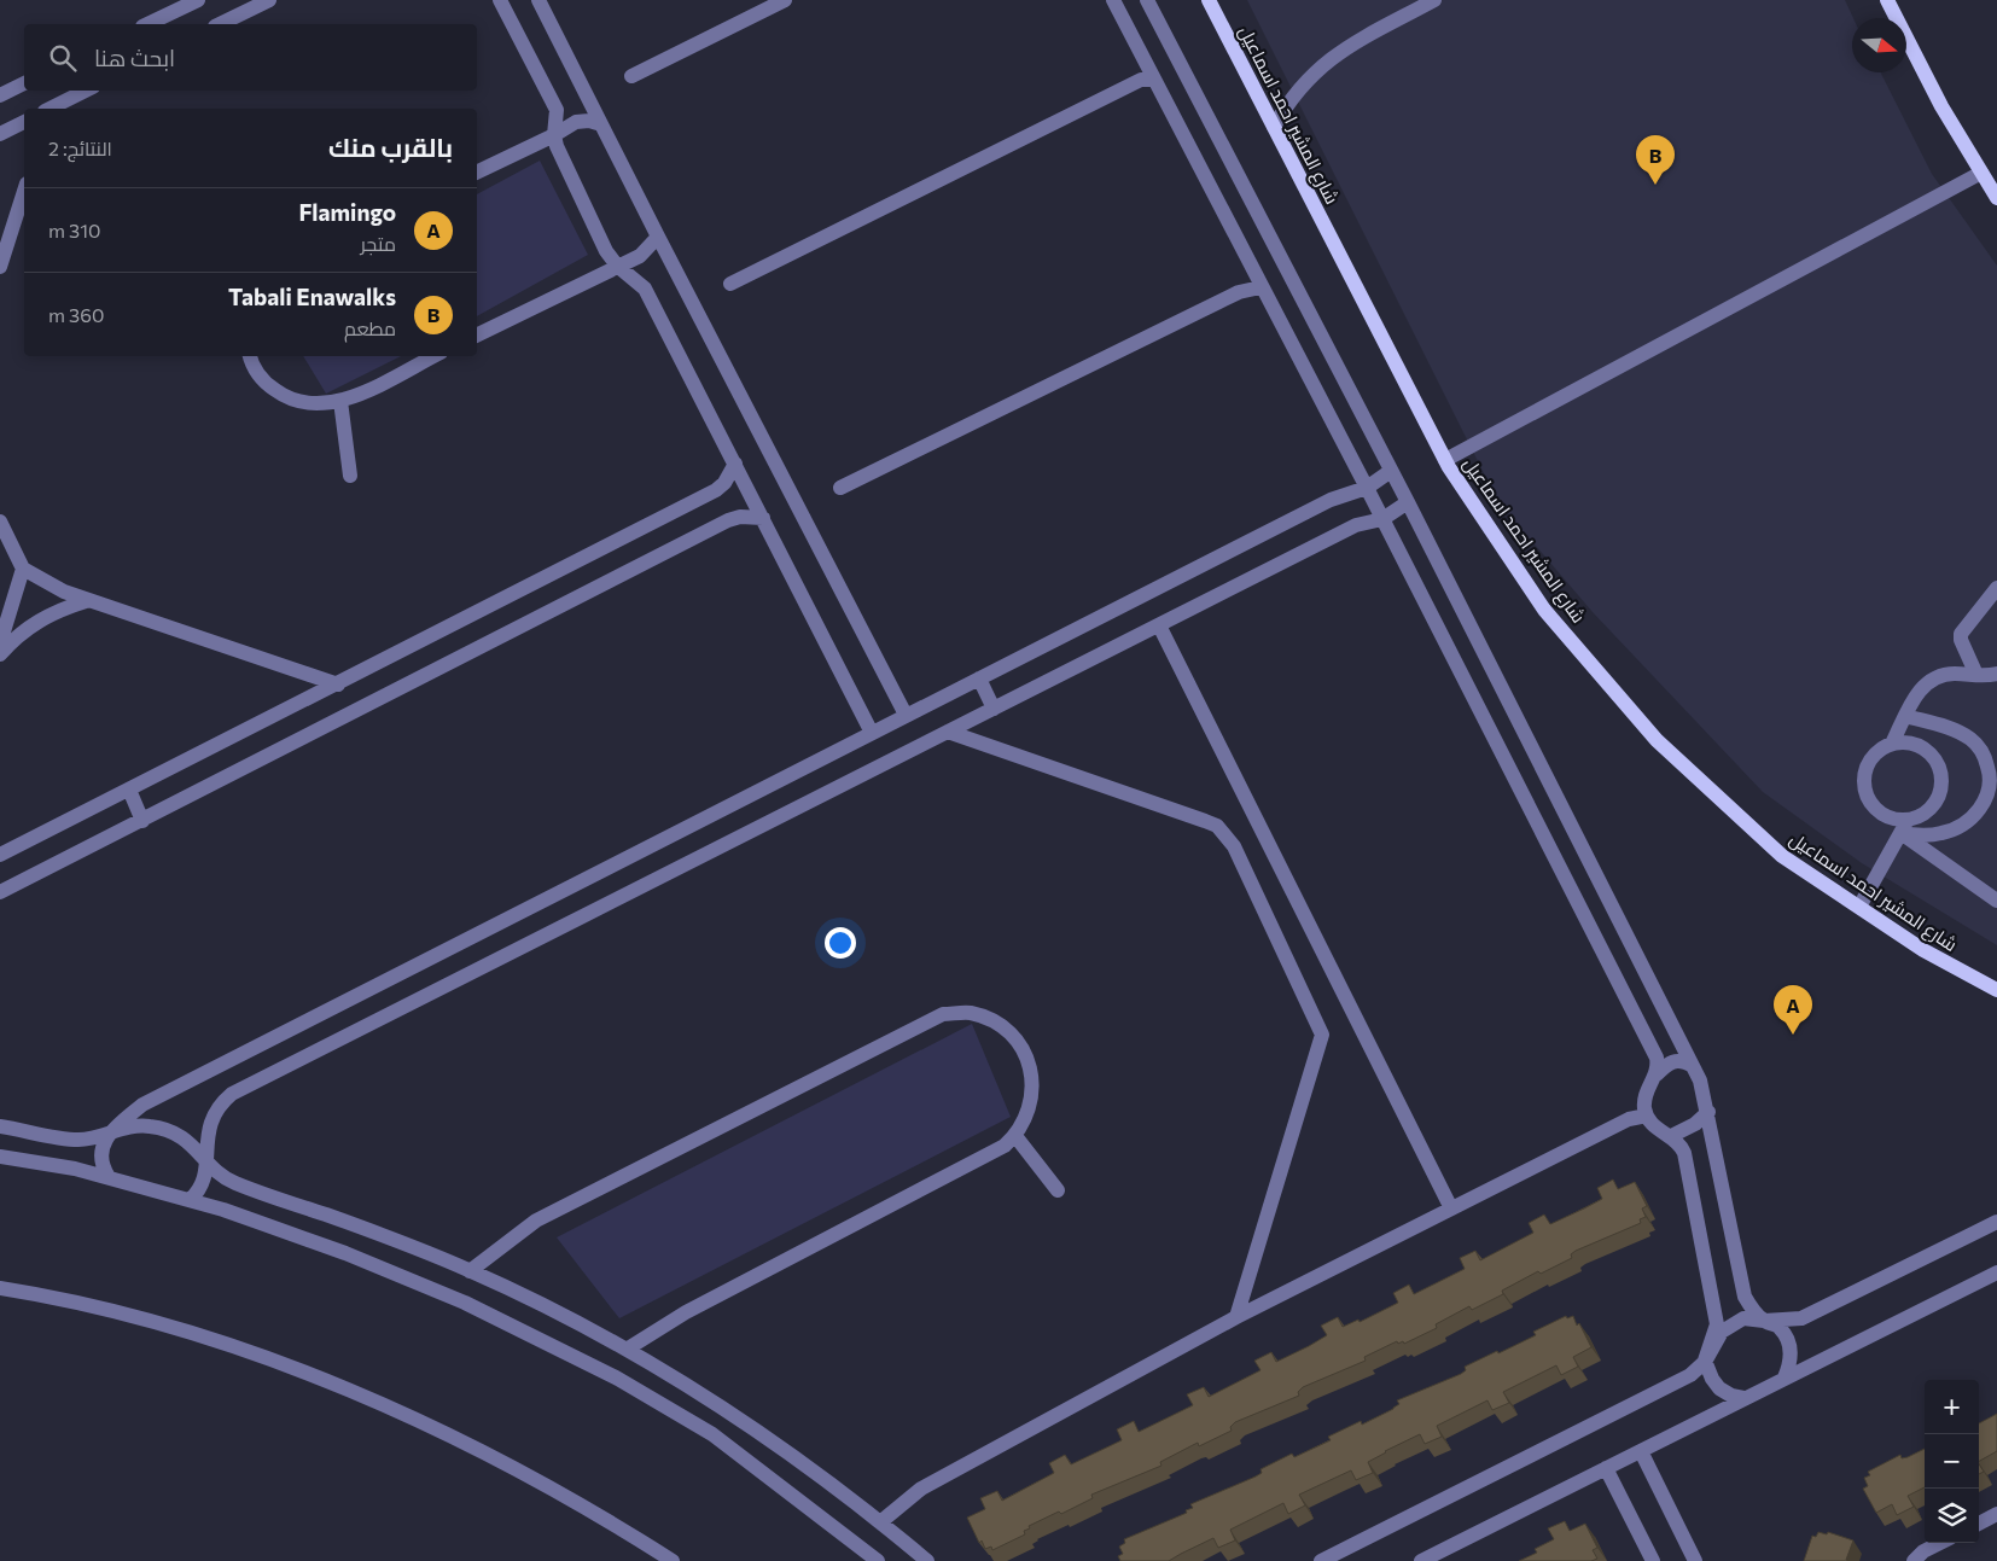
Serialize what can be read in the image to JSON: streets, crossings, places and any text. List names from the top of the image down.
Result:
{
  "streets": {
    "main road": ["شارع المشير احمد اسماعيل"]
  },
  "north": "right",
  "page": {
    "search": "ابحث هنا",
    "heading": ["بالقرب منك", "النتائج: 2"],
    "pins": ["B", "A"],
    "list": [
      {
        "mark": "A",
        "name": "Flamingo",
        "note": "متجر",
        "value": "310 m"
      },
      {
        "mark": "B",
        "name": "Tabali Enawalks",
        "note": "مطعم",
        "value": "360 m"
      }
    ],
    "map_buttons": ["+", "−"]
  }
}
